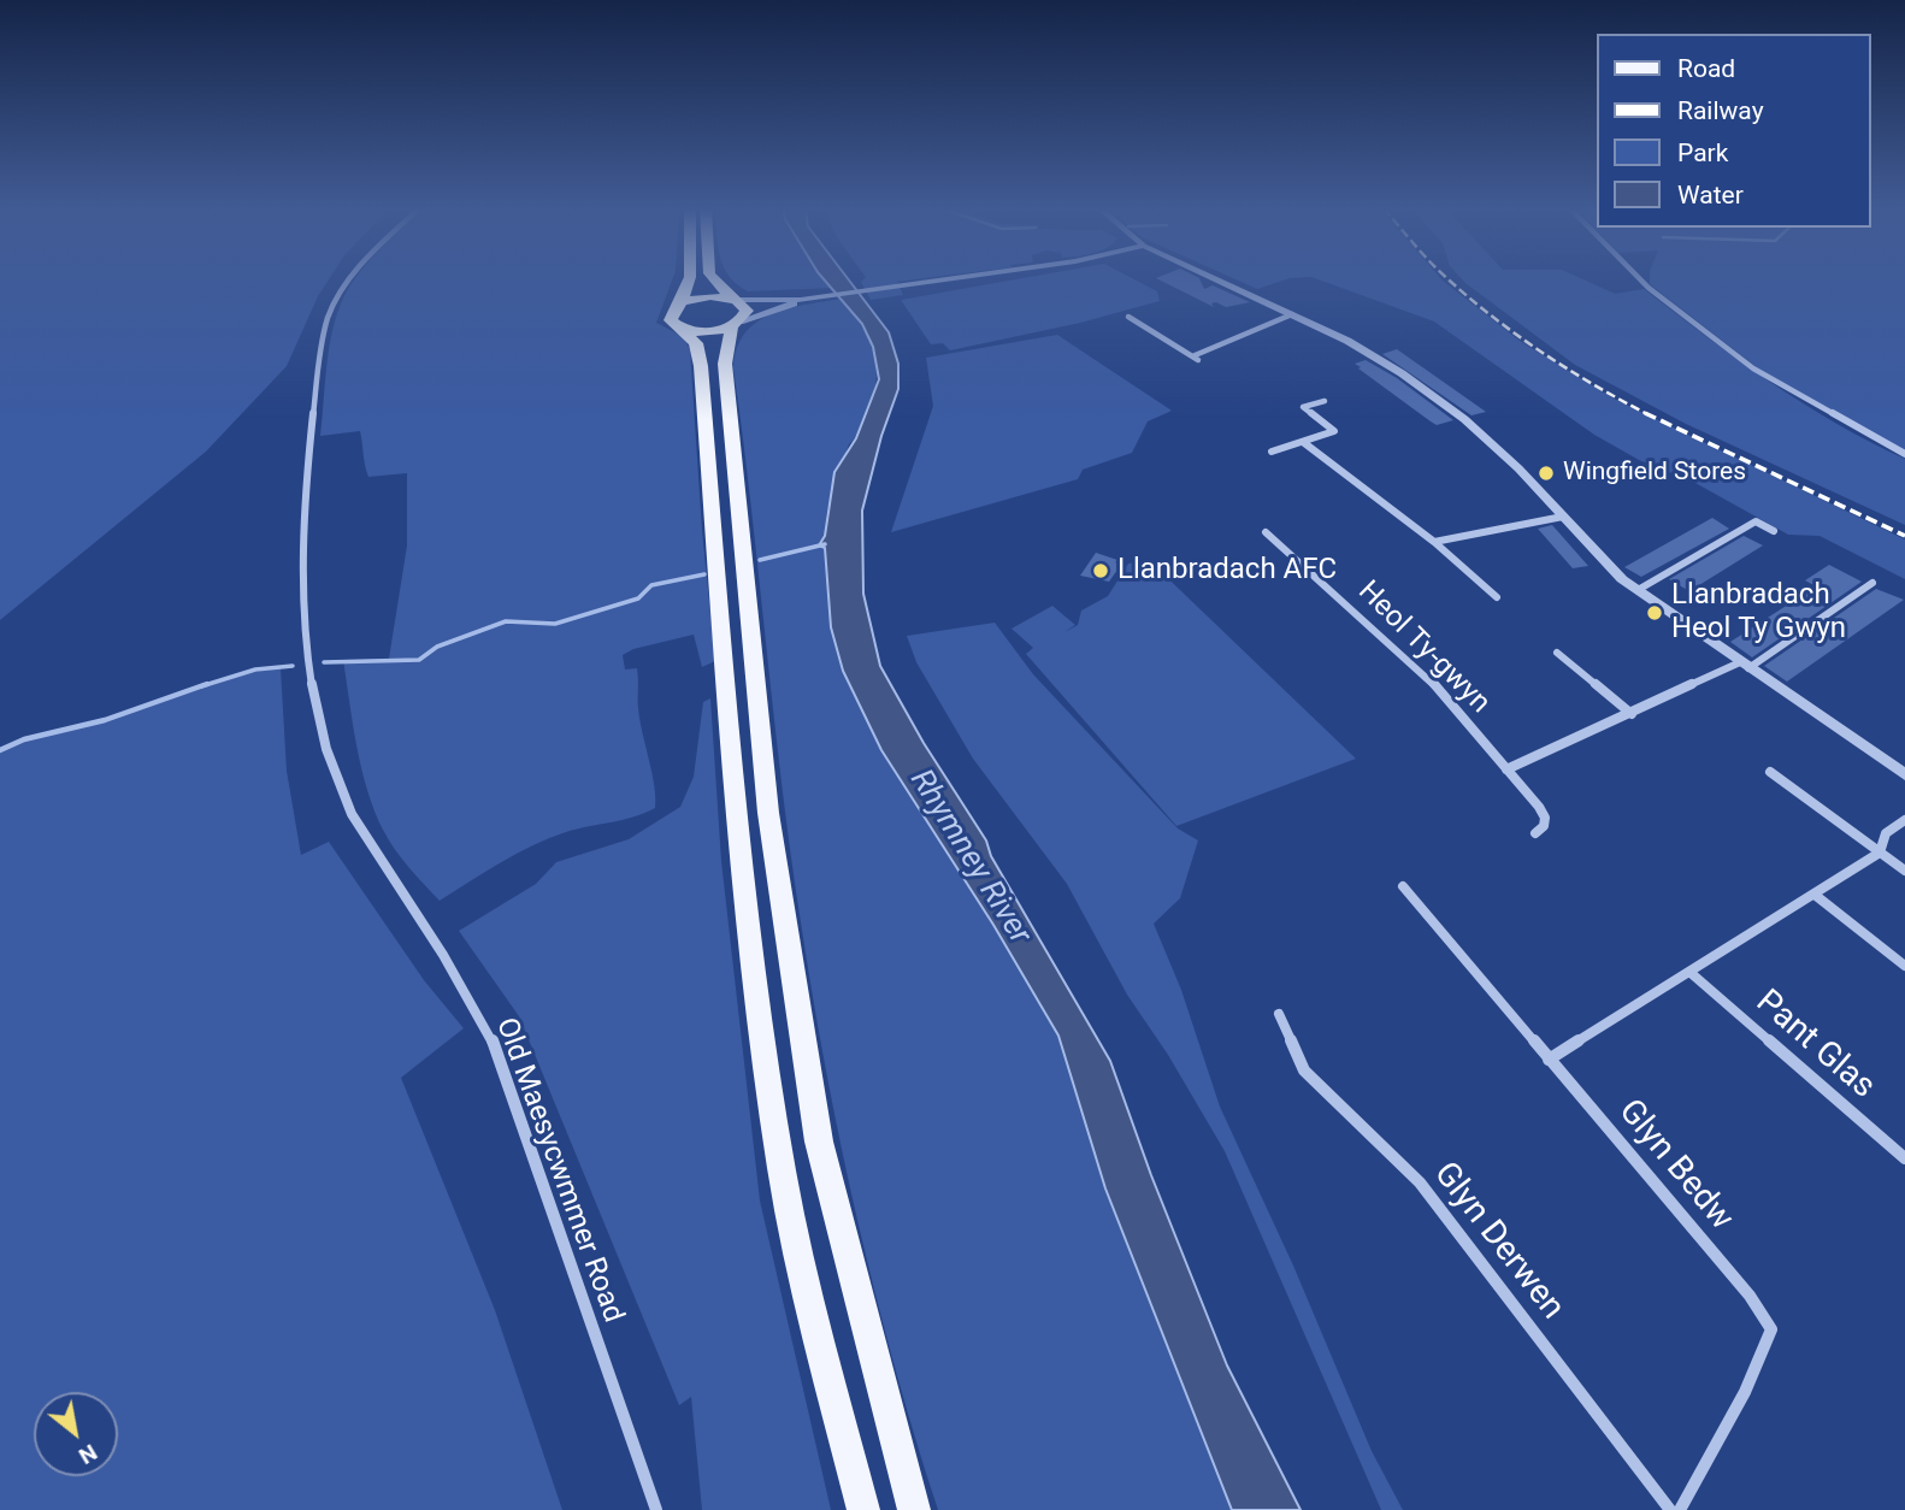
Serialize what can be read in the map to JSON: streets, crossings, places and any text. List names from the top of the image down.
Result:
{
  "streets": {
    "street": [
      "Heol Ty-gwyn",
      "Pant Glas",
      "Glyn Bedw",
      "Old Maesycwmmer Road",
      "Glyn Derwen"
    ]
  },
  "water": ["Rhymney River"],
  "places": ["Wingfield Stores", "Llanbradach AFC", "Llanbradach Heol Ty Gwyn"],
  "legend": [
    "Road",
    "Railway",
    "Park",
    "Water"
  ],
  "north": "bottom right"
}
